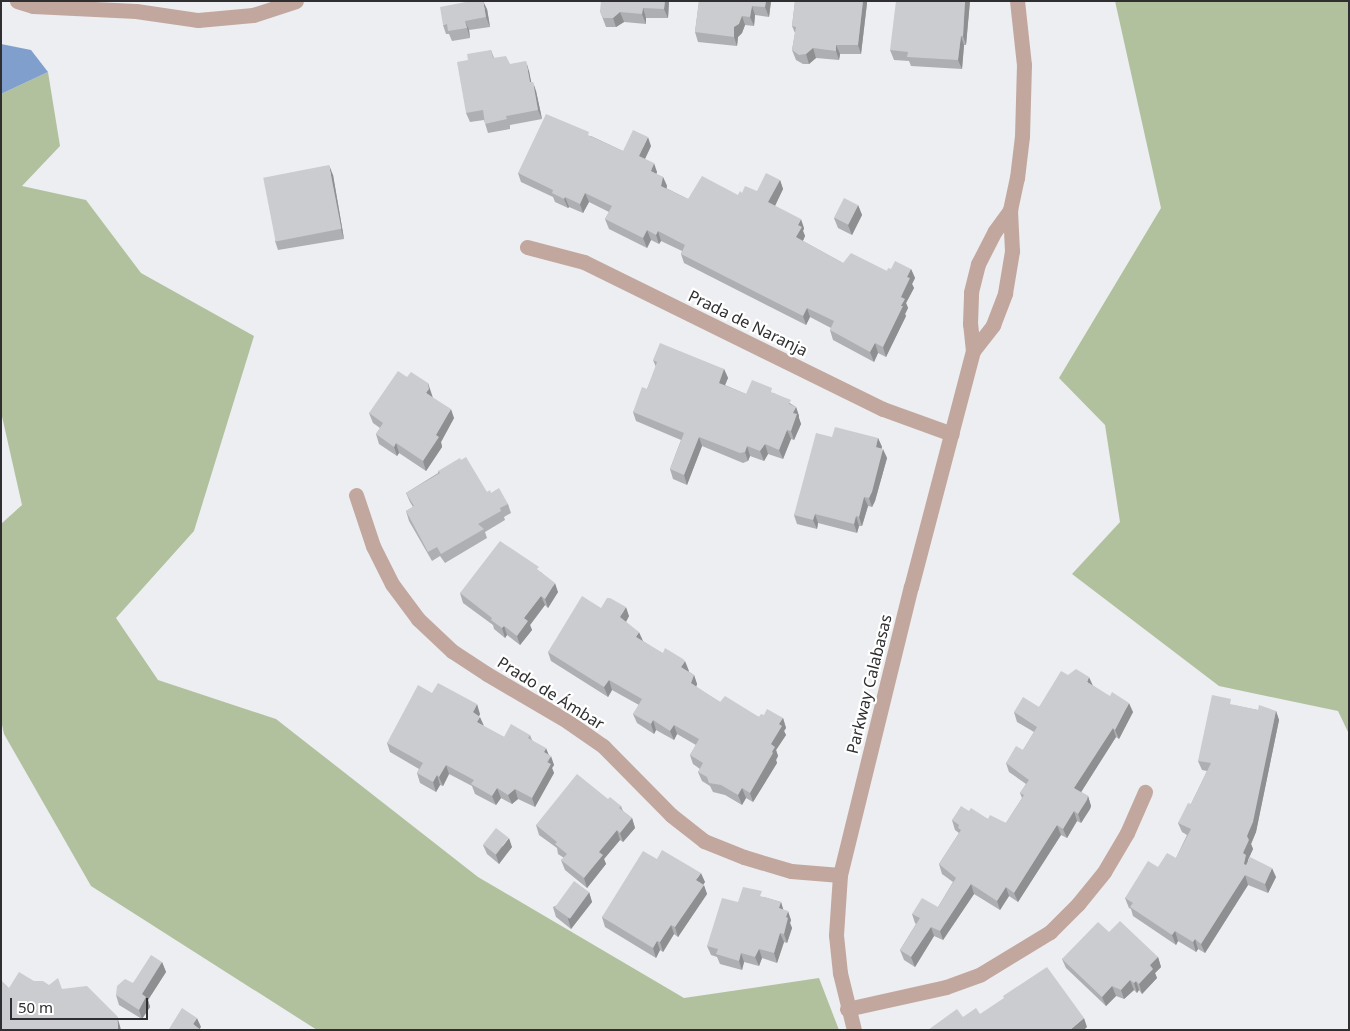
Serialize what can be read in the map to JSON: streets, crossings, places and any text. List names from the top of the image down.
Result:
{
  "streets": {
    "street": ["Prada de Naranja", "Parkway Calabasas", "Prado de Ámbar"]
  },
  "crossings": [
    ["Prada de Naranja", "Parkway Calabasas"],
    ["Parkway Calabasas", "Prado de Ámbar"]
  ],
  "scale_bar": "50 m"
}
